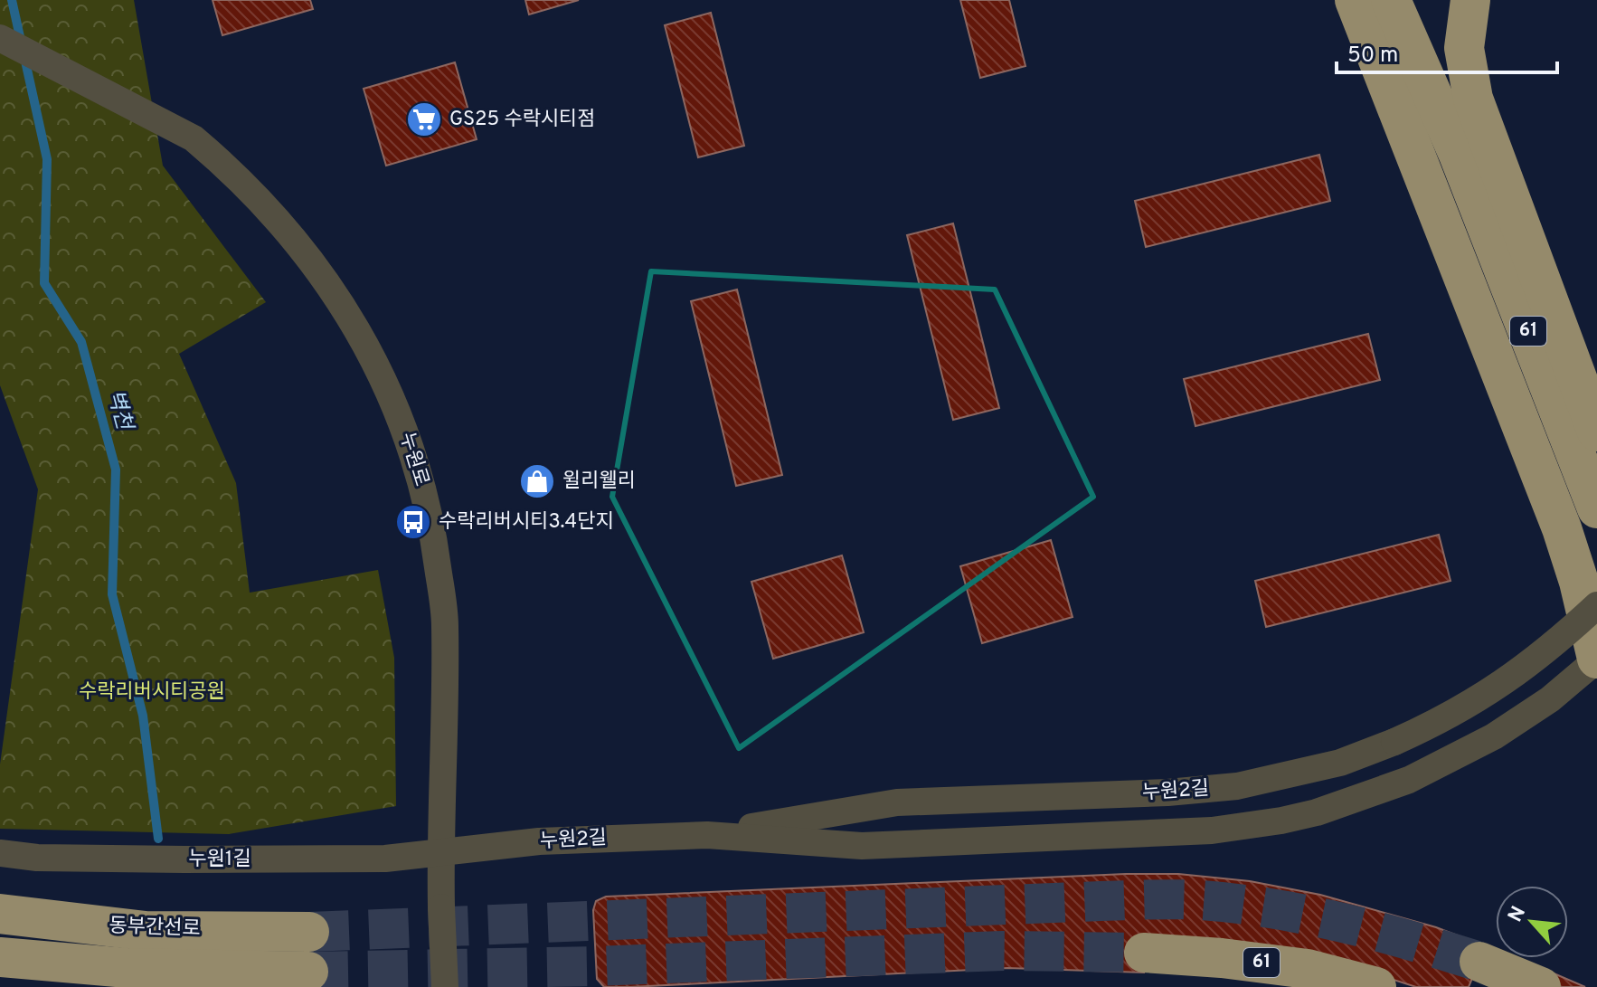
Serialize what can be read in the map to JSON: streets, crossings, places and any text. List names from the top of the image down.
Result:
{
  "streets": {
    "highway": ["61", "동부간선로"],
    "street": ["누원로", "누원2길", "누원1길"]
  },
  "crossings": [
    ["61", "누원2길"],
    ["누원로", "누원2길"],
    ["누원로", "누원1길"],
    ["누원2길", "누원1길"]
  ],
  "water": ["벽천"],
  "parks": ["수락리버시티공원"],
  "places": {
    "supermarket": ["GS25 수락시티점"],
    "shop": ["윌리웰리"],
    "bus stop": ["수락리버시티3.4단지"]
  },
  "scale_bar": "50 m",
  "north": "top left"
}
